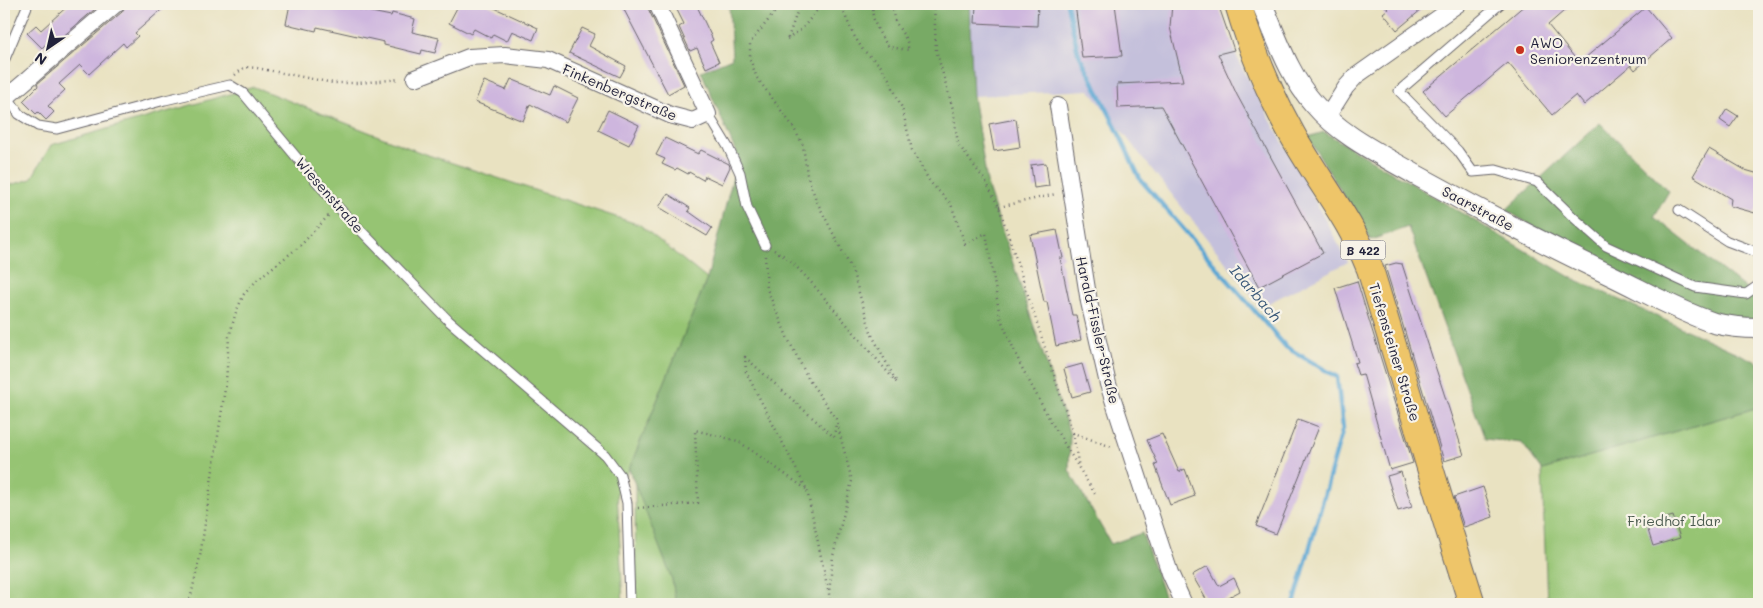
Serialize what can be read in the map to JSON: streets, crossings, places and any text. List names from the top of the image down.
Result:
{
  "streets": {
    "main road": ["B 422", "Tiefensteiner Straße"],
    "street": ["Finkenbergstraße", "Saarstraße", "Harald-Fissler-Straße"],
    "lane": ["Wiesenstraße"]
  },
  "water": ["Idarbach"],
  "parks": ["Friedhof Idar"],
  "places": ["AWO Seniorenzentrum"],
  "north": "bottom left"
}
